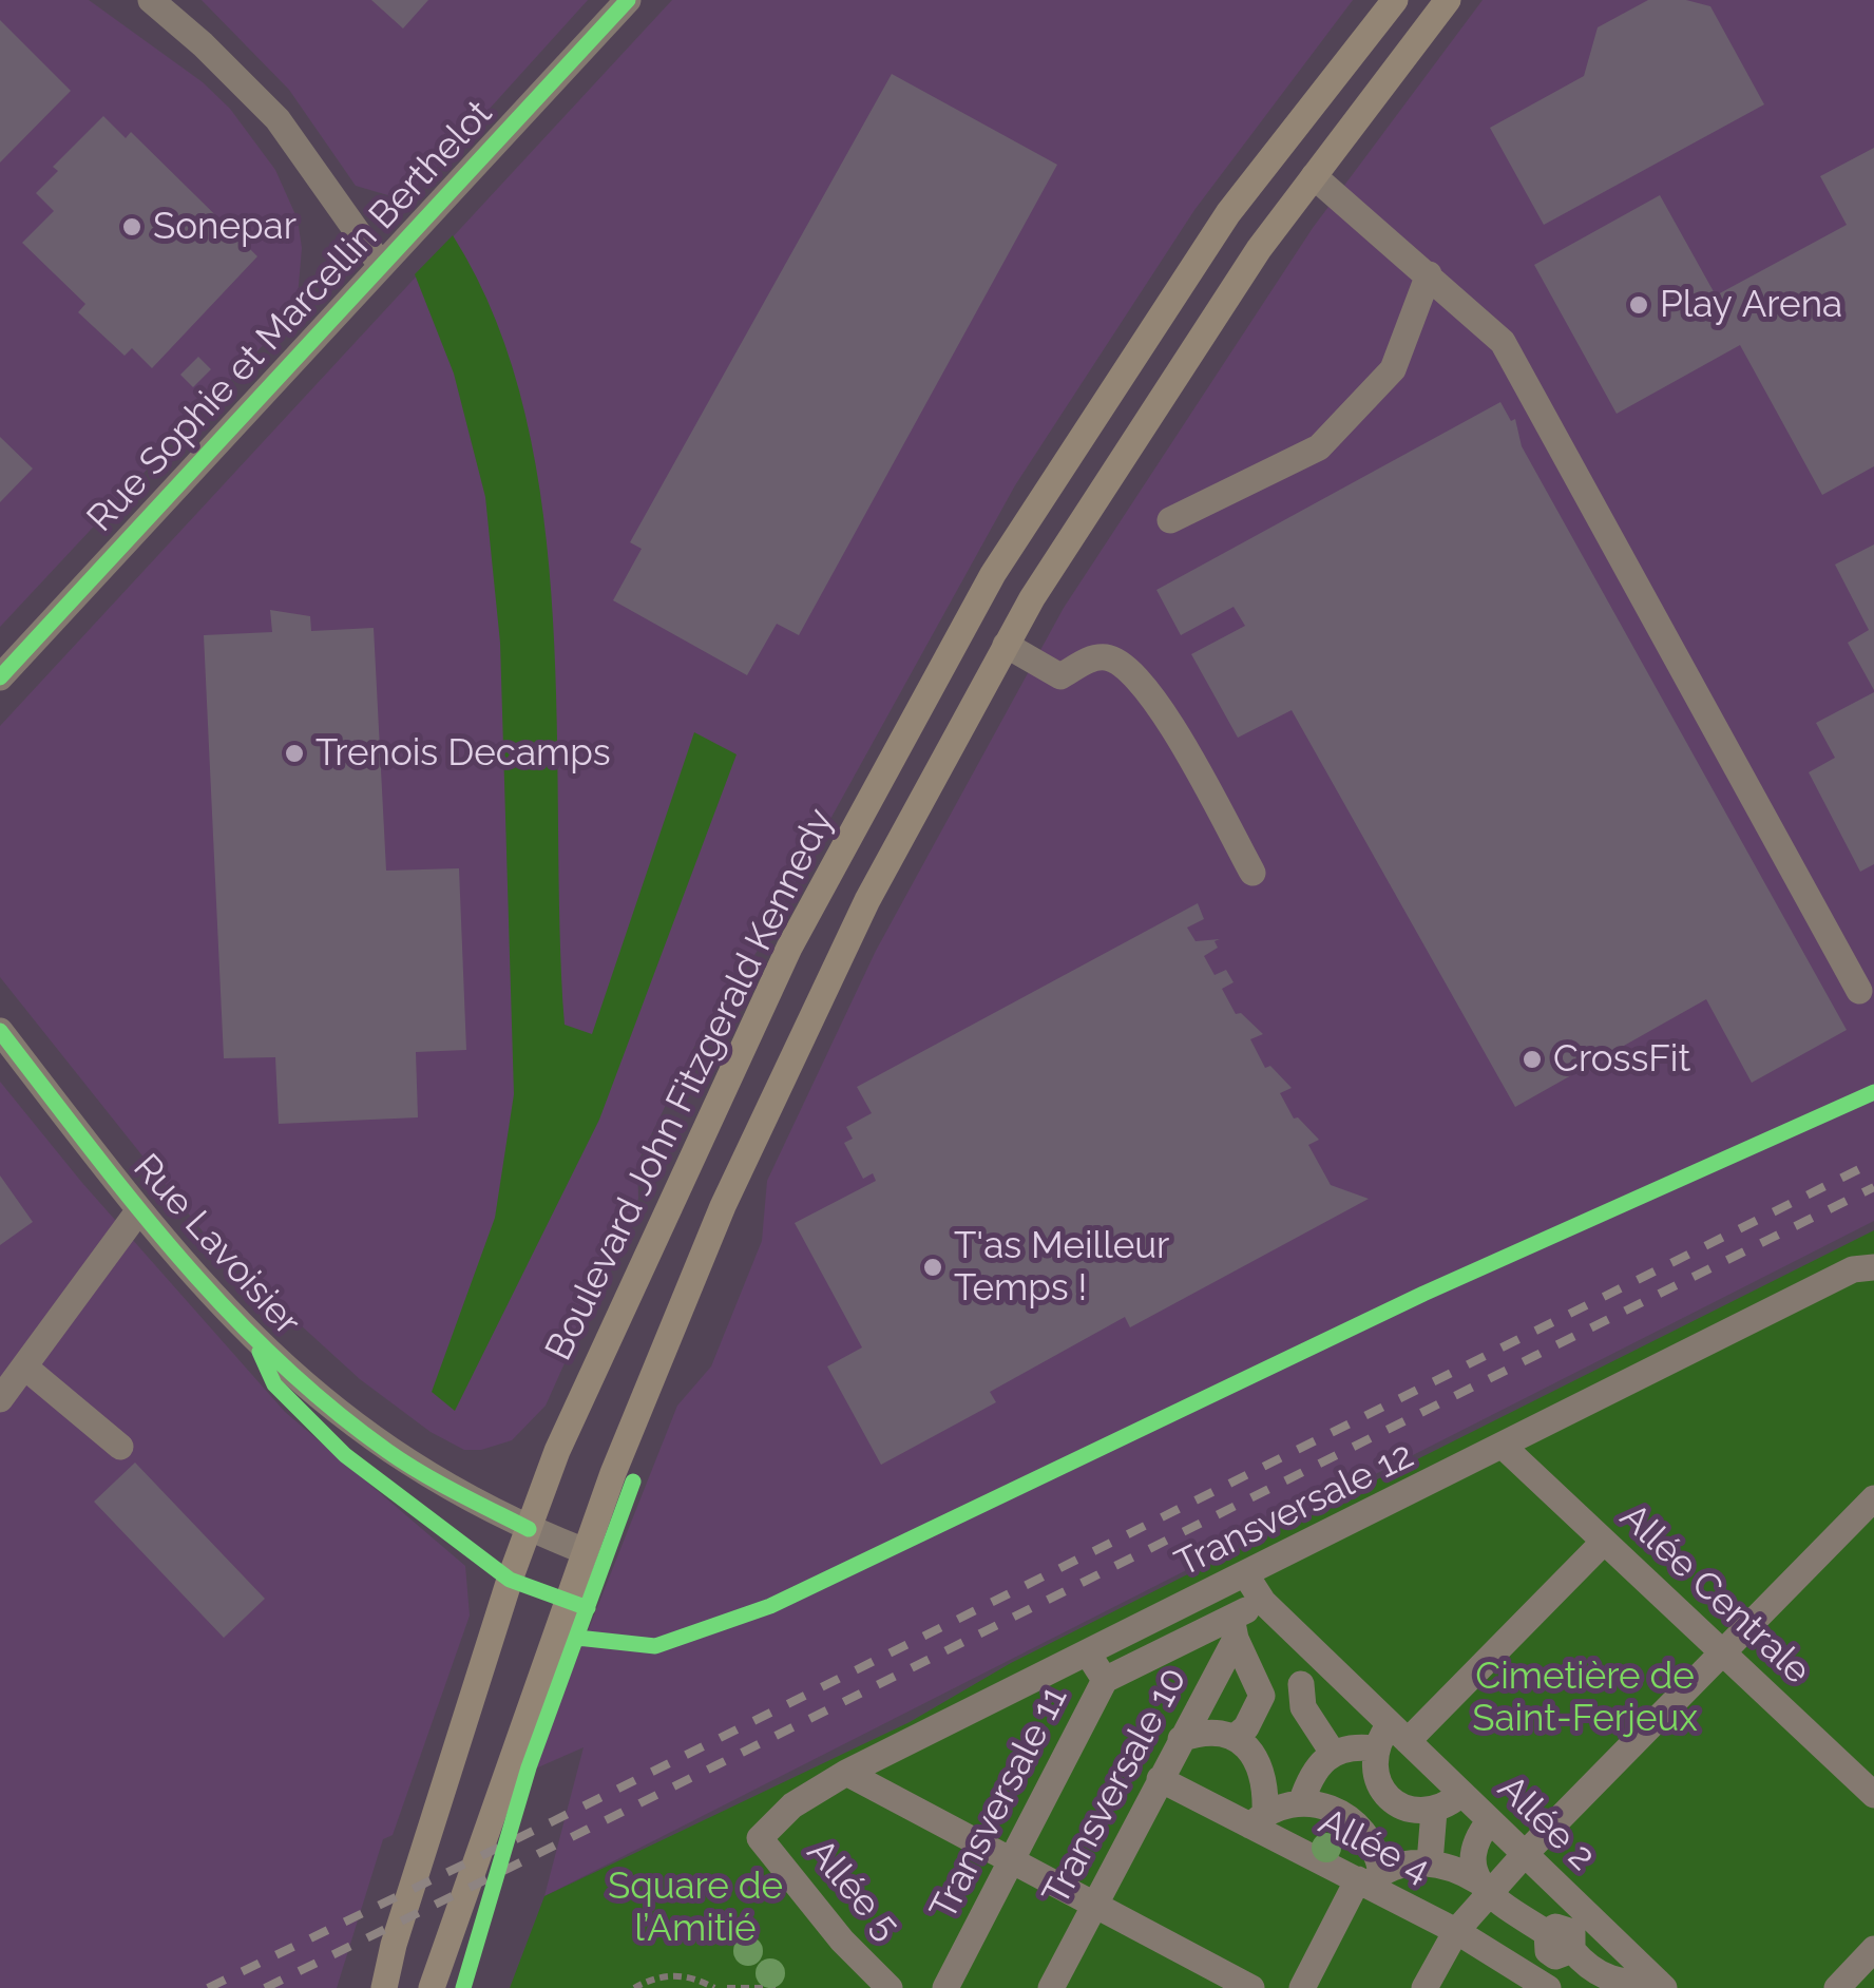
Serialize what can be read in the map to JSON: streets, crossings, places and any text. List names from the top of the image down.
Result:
{
  "streets": {
    "main road": ["Boulevard John Fitzgerald Kennedy"],
    "street": [
      "Rue Sophie et Marcellin Berthelot",
      "Rue Lavoisier",
      "Transversale 12",
      "Allée Centrale",
      "Transversale 10",
      "Transversale 11",
      "Allée 2",
      "Allée 4",
      "Allée 5"
    ]
  },
  "crossings": [
    ["Boulevard John Fitzgerald Kennedy", "Rue Lavoisier"],
    ["Transversale 12", "Allée Centrale"],
    ["Transversale 12", "Transversale 11"],
    ["Transversale 12", "Allée 2"],
    ["Transversale 12", "Allée 5"],
    ["Transversale 10", "Allée 4"]
  ],
  "parks": ["Cimetière de Saint-Ferjeux", "Square de l’Amitié"],
  "places": [
    "Sonepar",
    "Play Arena",
    "Trenois Decamps",
    "CrossFit",
    "T'as Meilleur Temps !"
  ]
}
